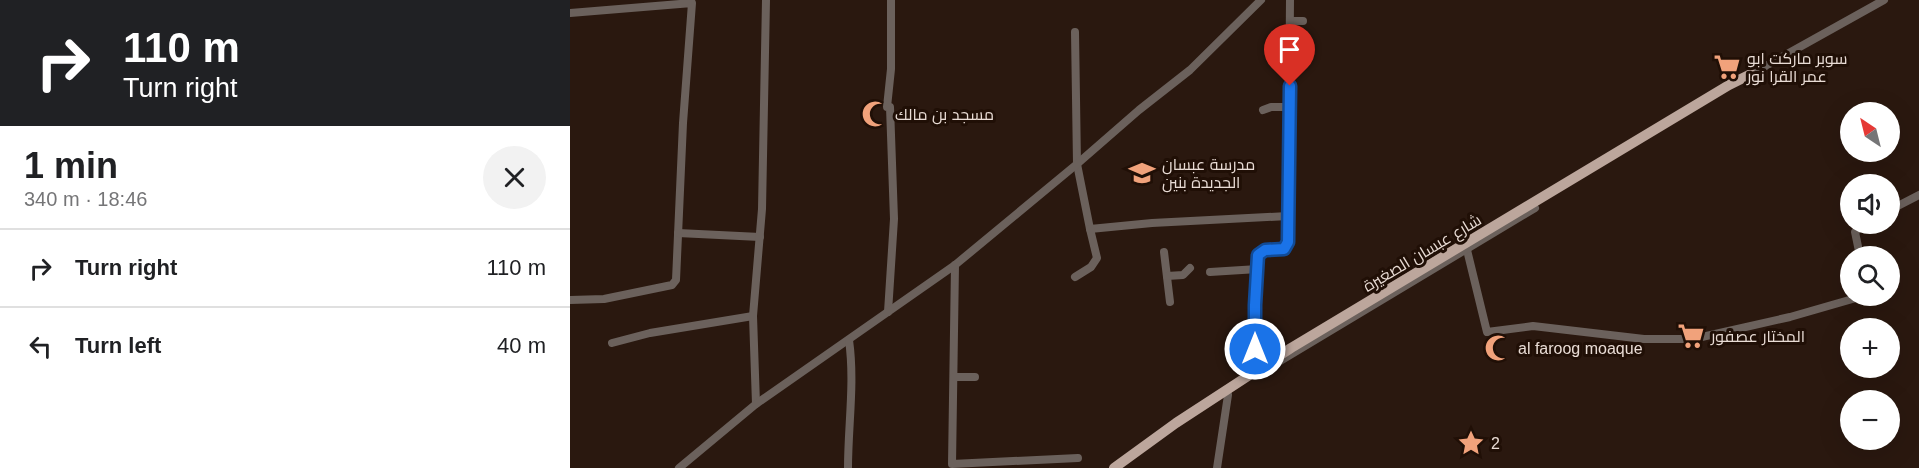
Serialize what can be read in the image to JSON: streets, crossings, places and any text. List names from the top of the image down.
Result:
{
  "streets": {
    "main road": ["شارع عبسان الصغيرة"]
  },
  "places": {
    "supermarket": ["سوبر ماركت ابو عمر القرا نور", "المختار عصفور"],
    "mosque": ["مسجد بن مالك", "al faroog moaque"],
    "school or university": ["مدرسة عبسان الجديدة بنين"],
    "place": ["2"]
  },
  "north": "top left",
  "page": {
    "turn": ["110 m", "Turn right"],
    "map_buttons": ["+", "−"],
    "heading": ["1 min", "340 m · 18:46"],
    "list": [
      {
        "name": "Turn right",
        "value": "110 m"
      },
      {
        "name": "Turn left",
        "value": "40 m"
      }
    ]
  }
}
